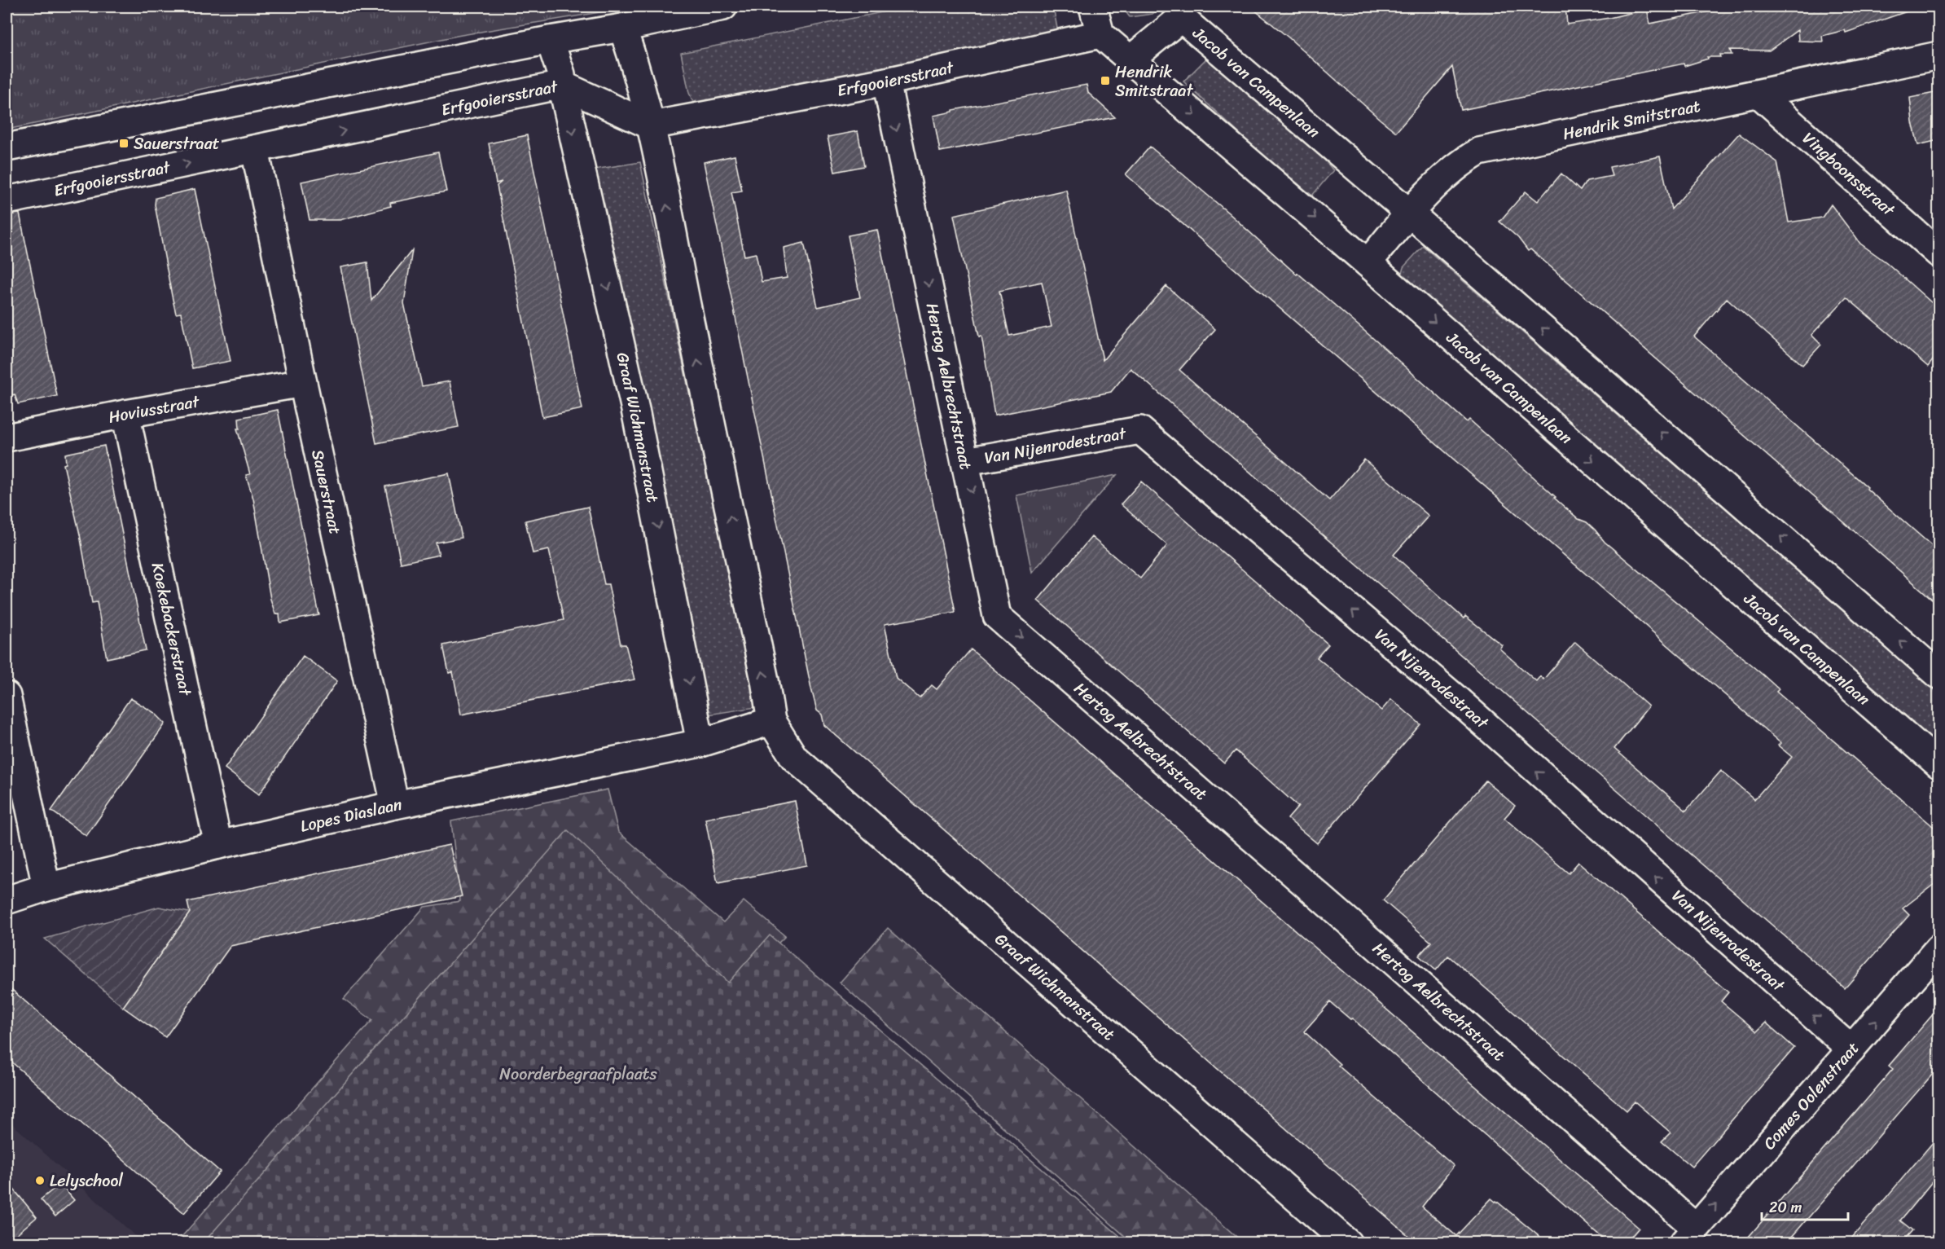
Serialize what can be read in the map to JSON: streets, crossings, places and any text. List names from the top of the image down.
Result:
{
  "streets": {
    "street": [
      "Erfgooiersstraat",
      "Jacob van Campenlaan",
      "Hendrik Smitstraat",
      "Vingboonsstraat",
      "Hertog Aelbrechtstraat",
      "Hoviusstraat",
      "Graaf Wichmanstraat",
      "Van Nijenrodestraat",
      "Sauerstraat",
      "Koekebackerstraat",
      "Lopes Diaslaan",
      "Comes Oolenstraat"
    ]
  },
  "crossings": [
    ["Erfgooiersstraat", "Jacob van Campenlaan"],
    ["Erfgooiersstraat", "Hertog Aelbrechtstraat"],
    ["Erfgooiersstraat", "Graaf Wichmanstraat"],
    ["Erfgooiersstraat", "Sauerstraat"],
    ["Jacob van Campenlaan", "Hendrik Smitstraat"],
    ["Hendrik Smitstraat", "Vingboonsstraat"],
    ["Hertog Aelbrechtstraat", "Van Nijenrodestraat"],
    ["Hertog Aelbrechtstraat", "Comes Oolenstraat"],
    ["Hoviusstraat", "Sauerstraat"],
    ["Hoviusstraat", "Koekebackerstraat"],
    ["Graaf Wichmanstraat", "Lopes Diaslaan"],
    ["Van Nijenrodestraat", "Comes Oolenstraat"],
    ["Sauerstraat", "Lopes Diaslaan"],
    ["Koekebackerstraat", "Lopes Diaslaan"]
  ],
  "one_way": ["Hertog Aelbrechtstraat", "Van Nijenrodestraat", "Comes Oolenstraat"],
  "parks": ["Noorderbegraafplaats"],
  "places": {
    "transit": ["Hendrik Smitstraat", "Sauerstraat"],
    "other": ["Lelyschool"]
  },
  "scale_bar": "20 m"
}
